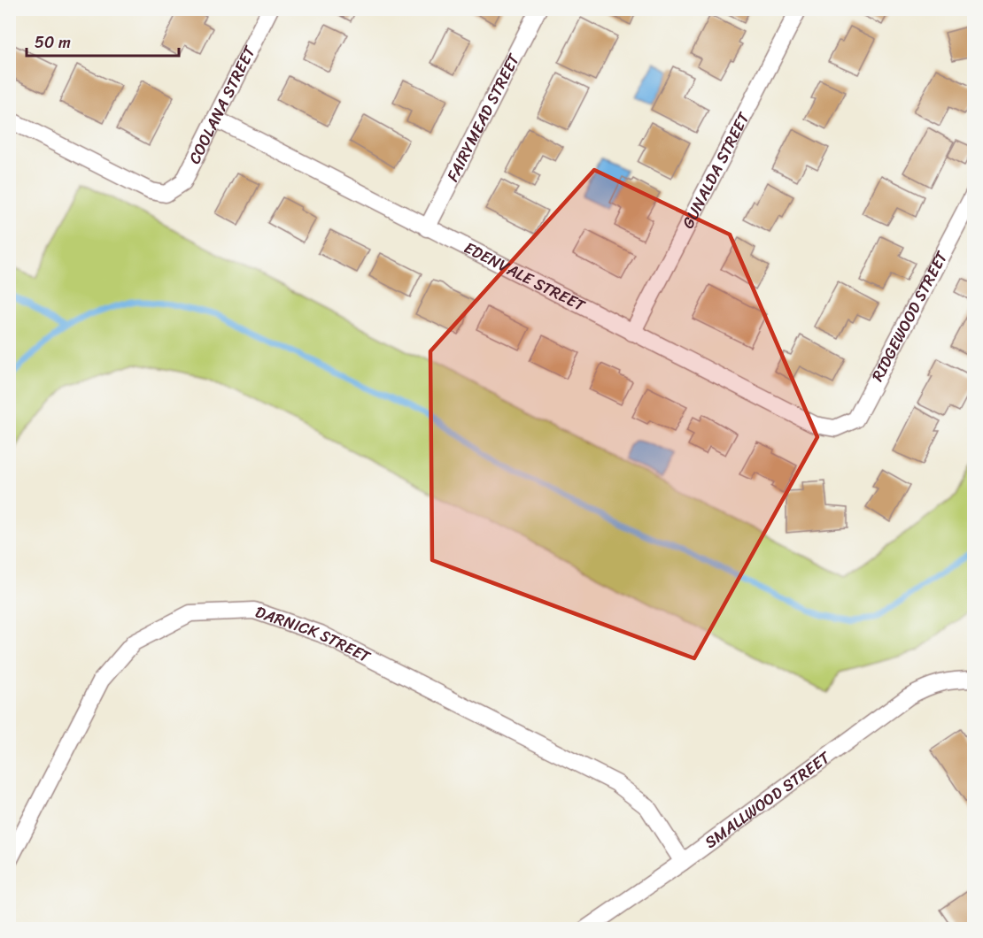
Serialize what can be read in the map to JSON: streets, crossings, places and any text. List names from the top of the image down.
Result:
{
  "streets": {
    "street": [
      "COOLANA STREET",
      "FAIRYMEAD STREET",
      "GUNALDA STREET",
      "EDENVALE STREET",
      "RIDGEWOOD STREET",
      "DARNICK STREET",
      "SMALLWOOD STREET"
    ]
  },
  "crossings": [
    ["COOLANA STREET", "EDENVALE STREET"],
    ["FAIRYMEAD STREET", "EDENVALE STREET"],
    ["GUNALDA STREET", "EDENVALE STREET"],
    ["EDENVALE STREET", "RIDGEWOOD STREET"],
    ["DARNICK STREET", "SMALLWOOD STREET"]
  ],
  "scale_bar": "50 m"
}
